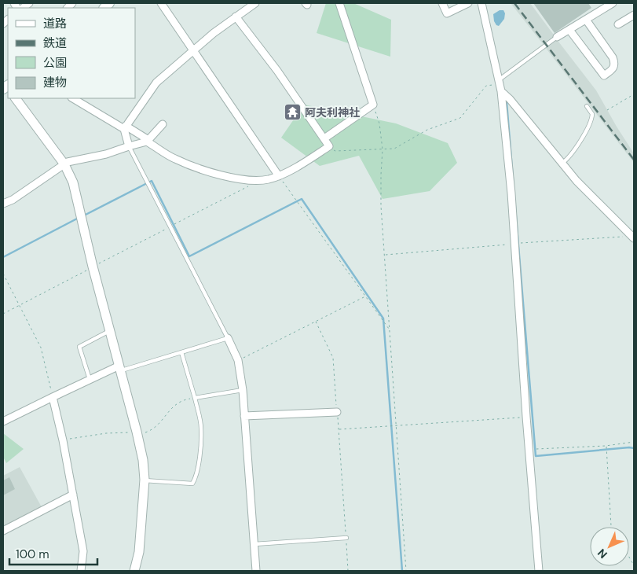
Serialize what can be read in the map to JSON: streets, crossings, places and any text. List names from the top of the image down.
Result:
{
  "places": {
    "temple": ["阿夫利神社"]
  },
  "legend": [
    "道路",
    "鉄道",
    "公園",
    "建物"
  ],
  "scale_bar": "100 m",
  "north": "bottom left"
}
